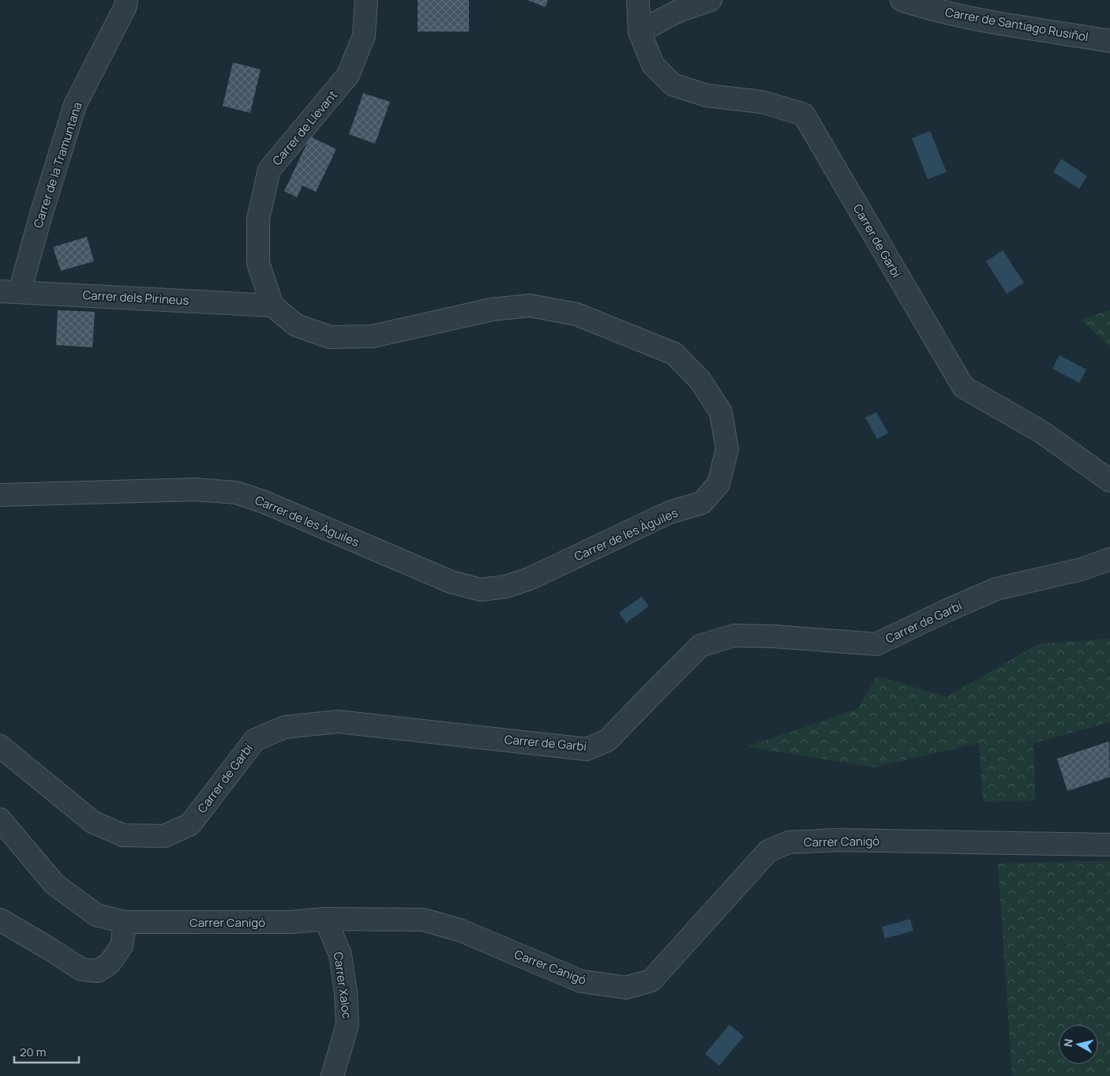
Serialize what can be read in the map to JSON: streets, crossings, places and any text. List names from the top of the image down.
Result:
{
  "streets": {
    "street": [
      "Carrer de Santiago Rusiñol",
      "Carrer de Llevant",
      "Carrer de la Tramuntana",
      "Carrer de Garbí",
      "Carrer dels Pirineus",
      "Carrer de les Àguiles",
      "Carrer Canigó",
      "Carrer Xaloc"
    ]
  },
  "crossings": [
    ["Carrer de Llevant", "Carrer dels Pirineus"],
    ["Carrer de Llevant", "Carrer de les Àguiles"],
    ["Carrer de la Tramuntana", "Carrer dels Pirineus"],
    ["Carrer dels Pirineus", "Carrer de les Àguiles"],
    ["Carrer Canigó", "Carrer Xaloc"]
  ],
  "scale_bar": "20 m",
  "north": "left"
}
